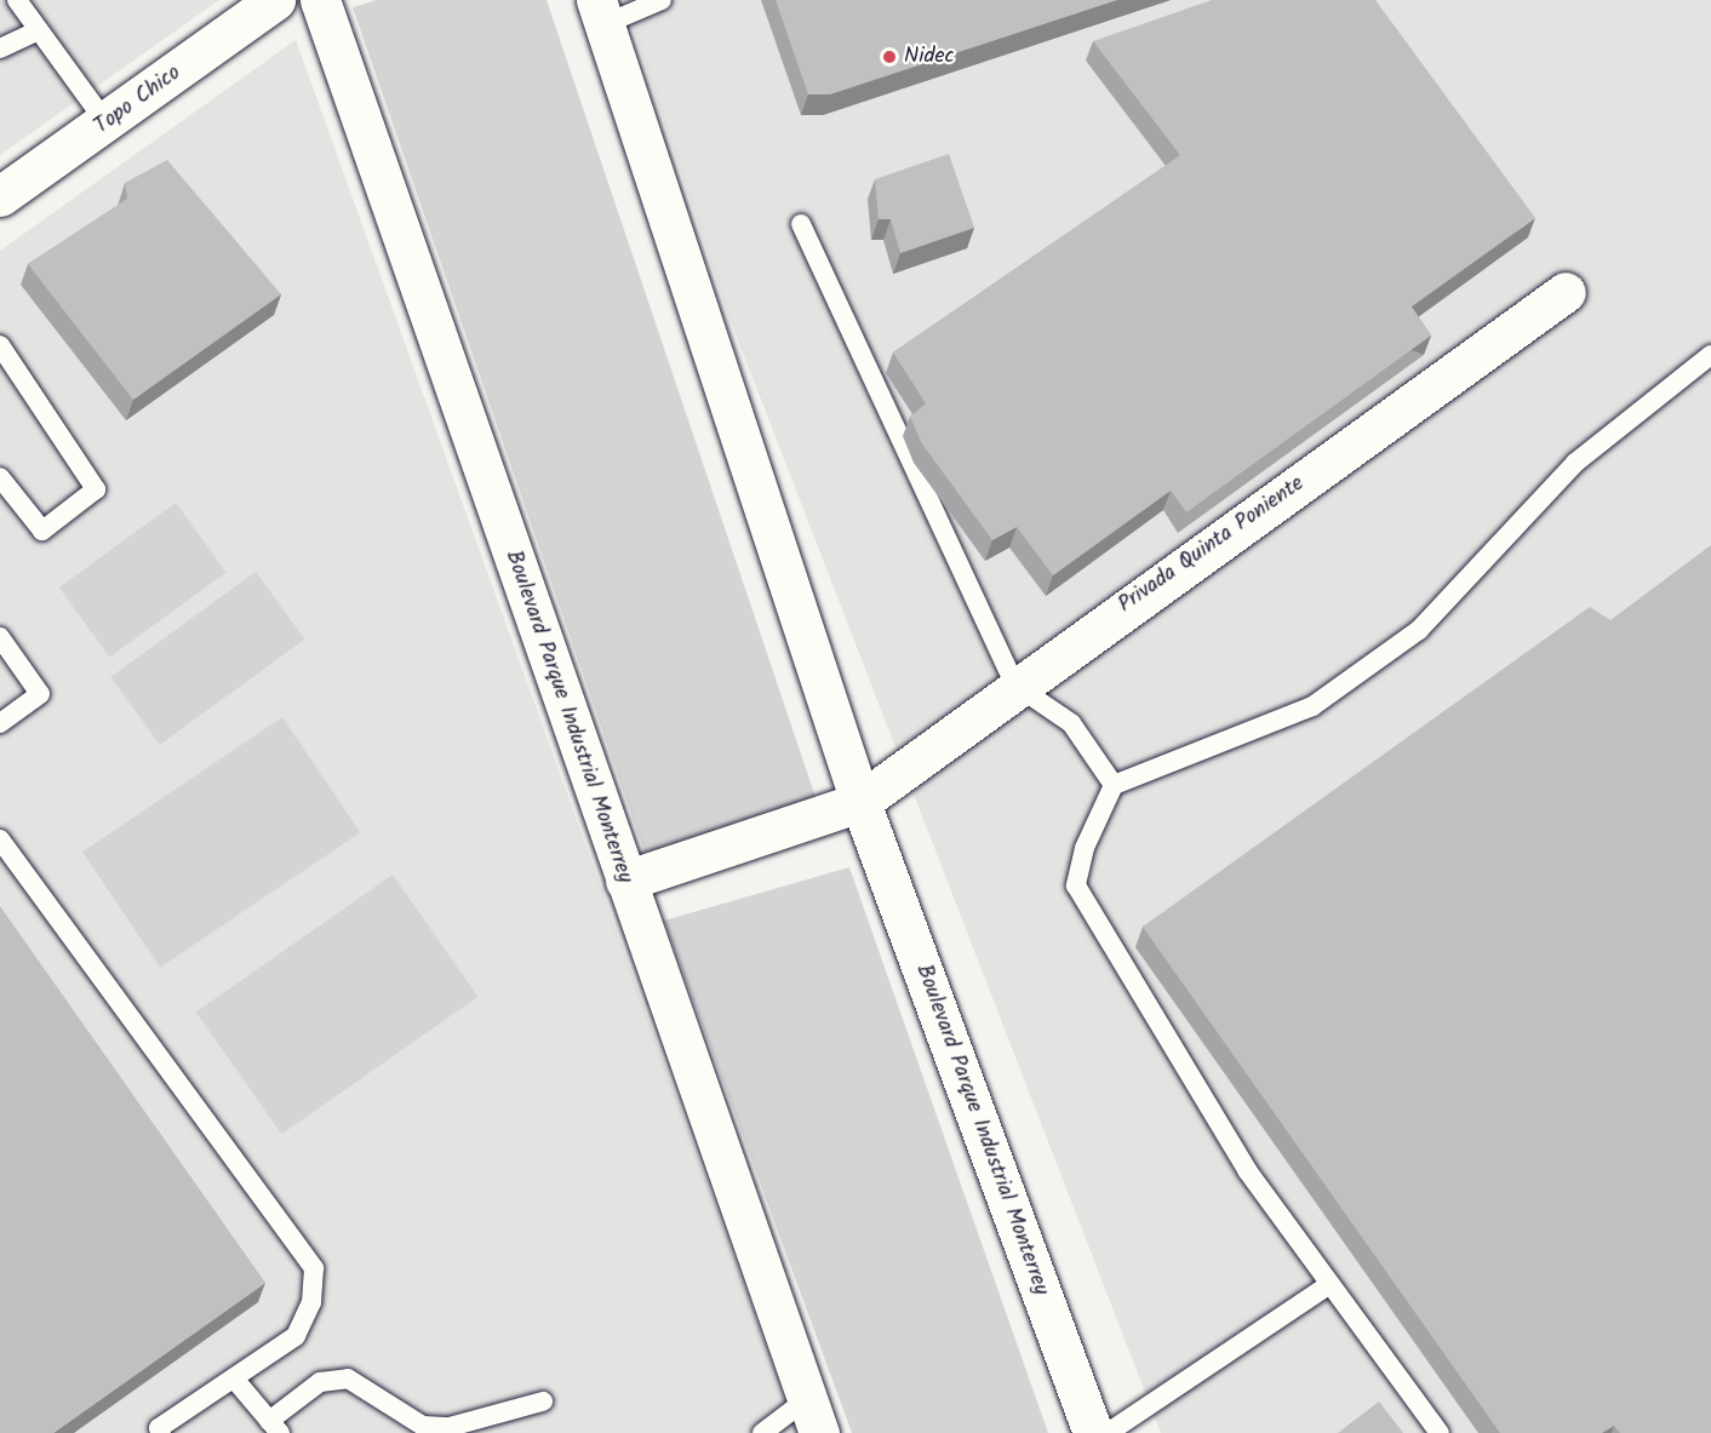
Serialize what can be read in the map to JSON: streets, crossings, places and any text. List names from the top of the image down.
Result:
{
  "streets": {
    "street": ["Topo Chico", "Privada Quinta Poniente", "Boulevard Parque Industrial Monterrey"]
  },
  "crossings": [
    ["Privada Quinta Poniente", "Boulevard Parque Industrial Monterrey"]
  ],
  "places": ["Nidec"]
}
